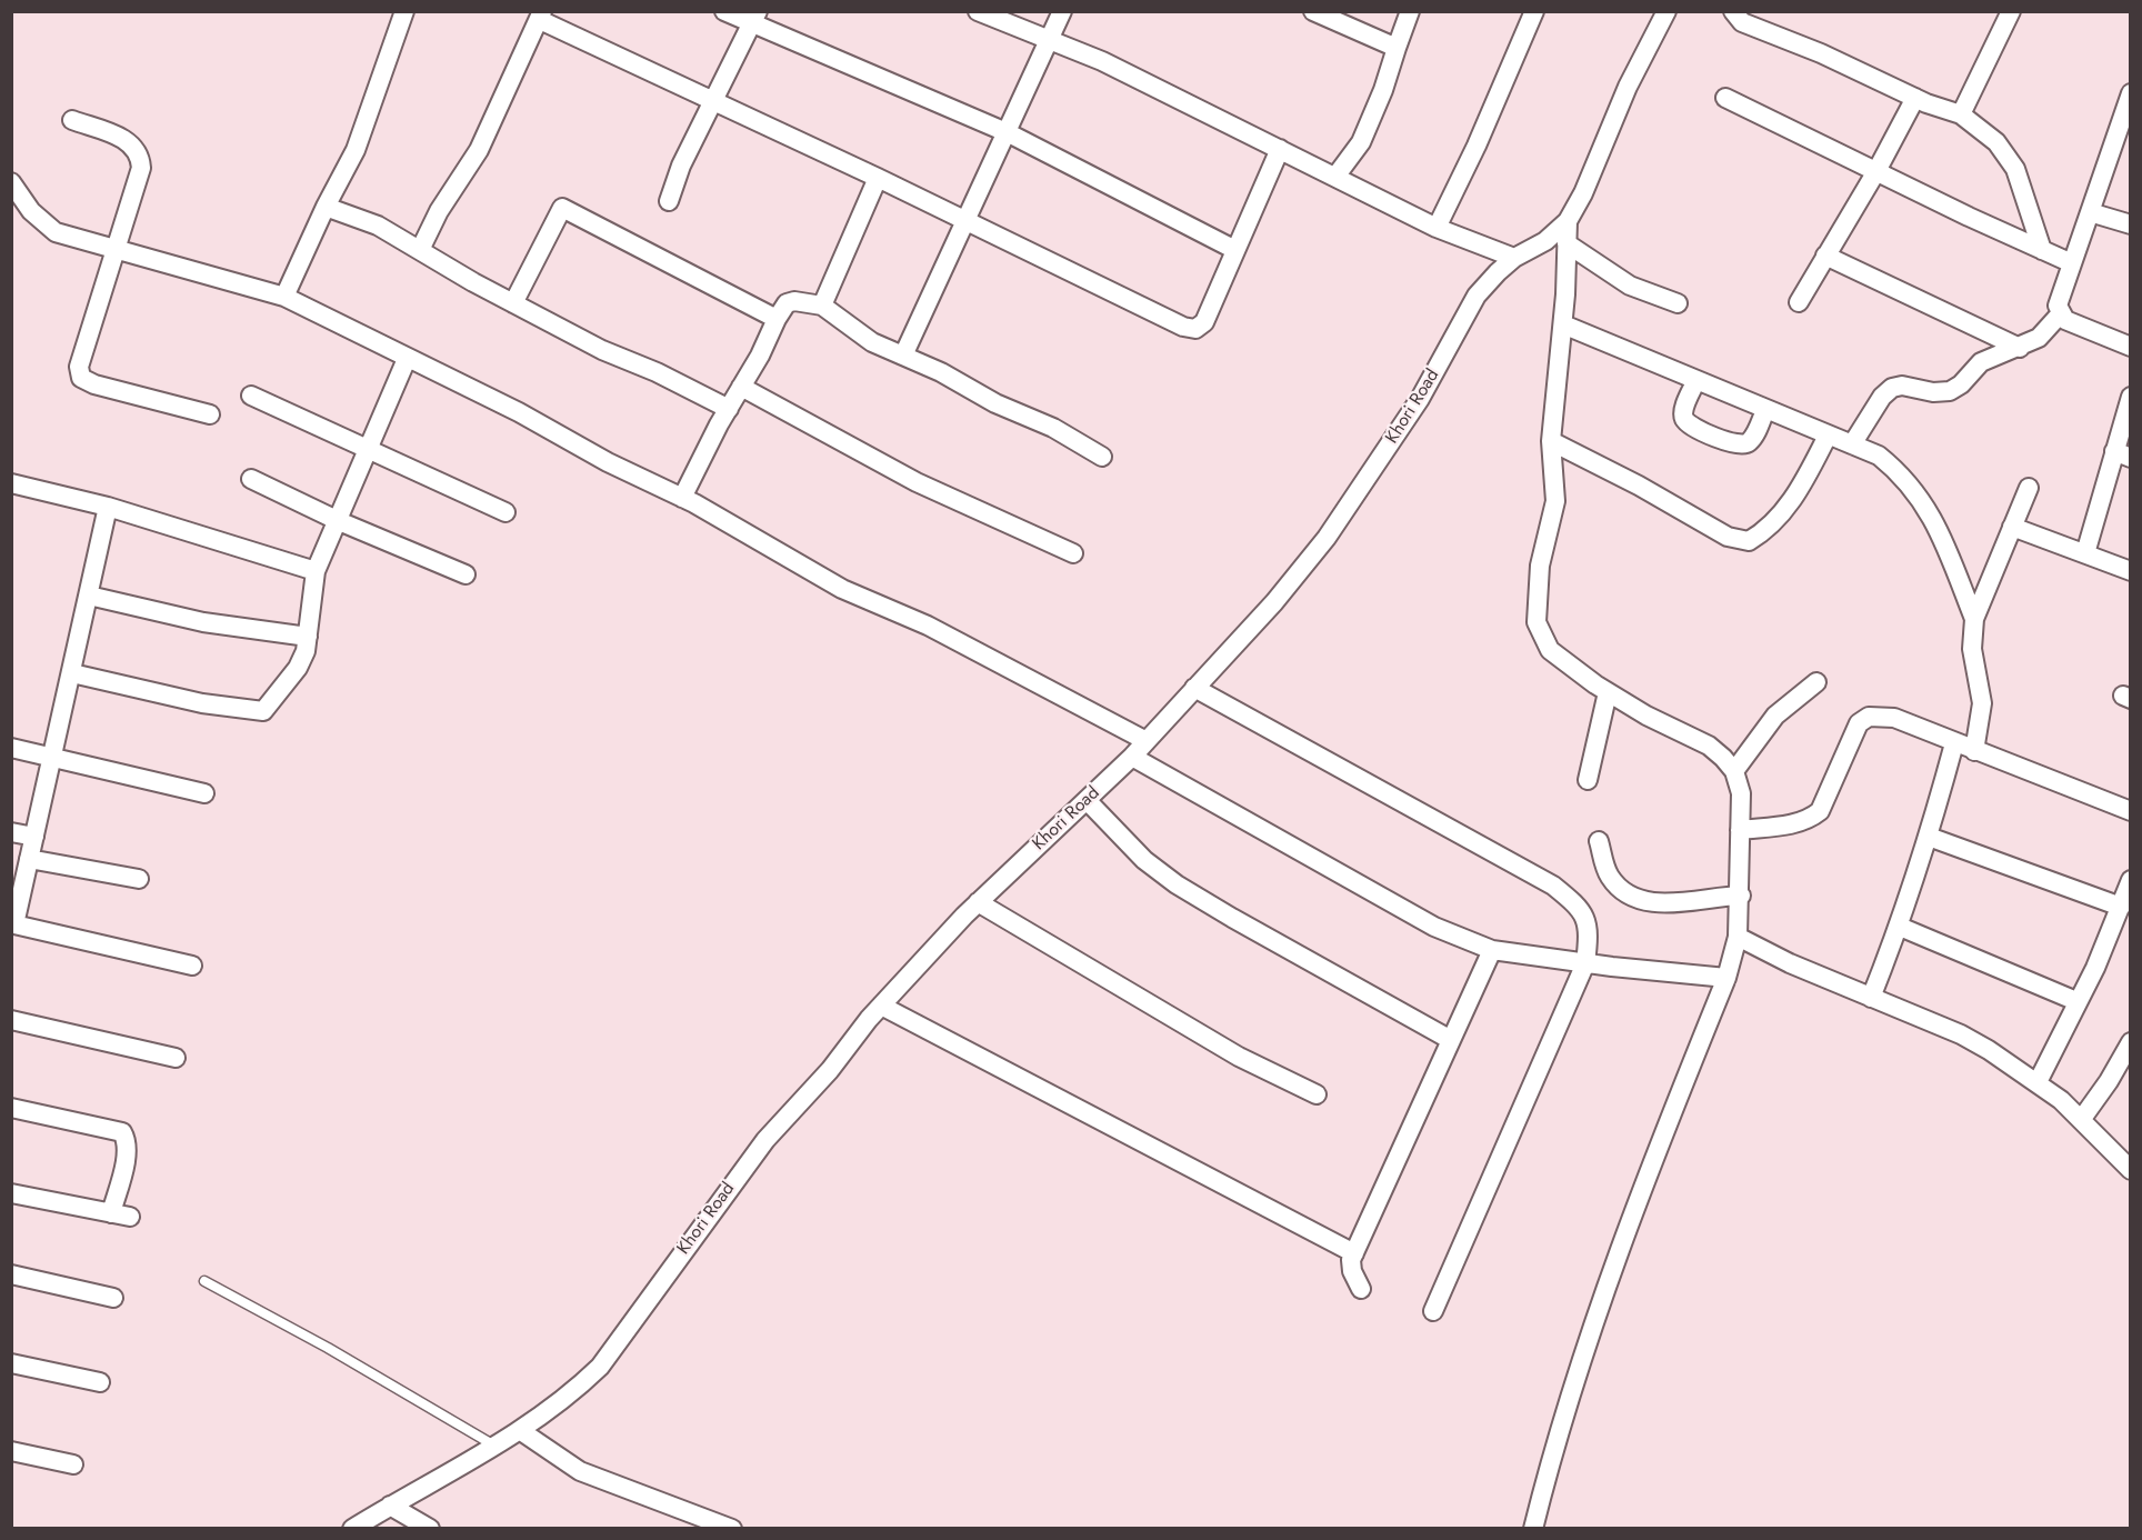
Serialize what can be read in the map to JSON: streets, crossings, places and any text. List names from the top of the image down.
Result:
{
  "streets": {
    "street": ["Khori Road"]
  }
}
